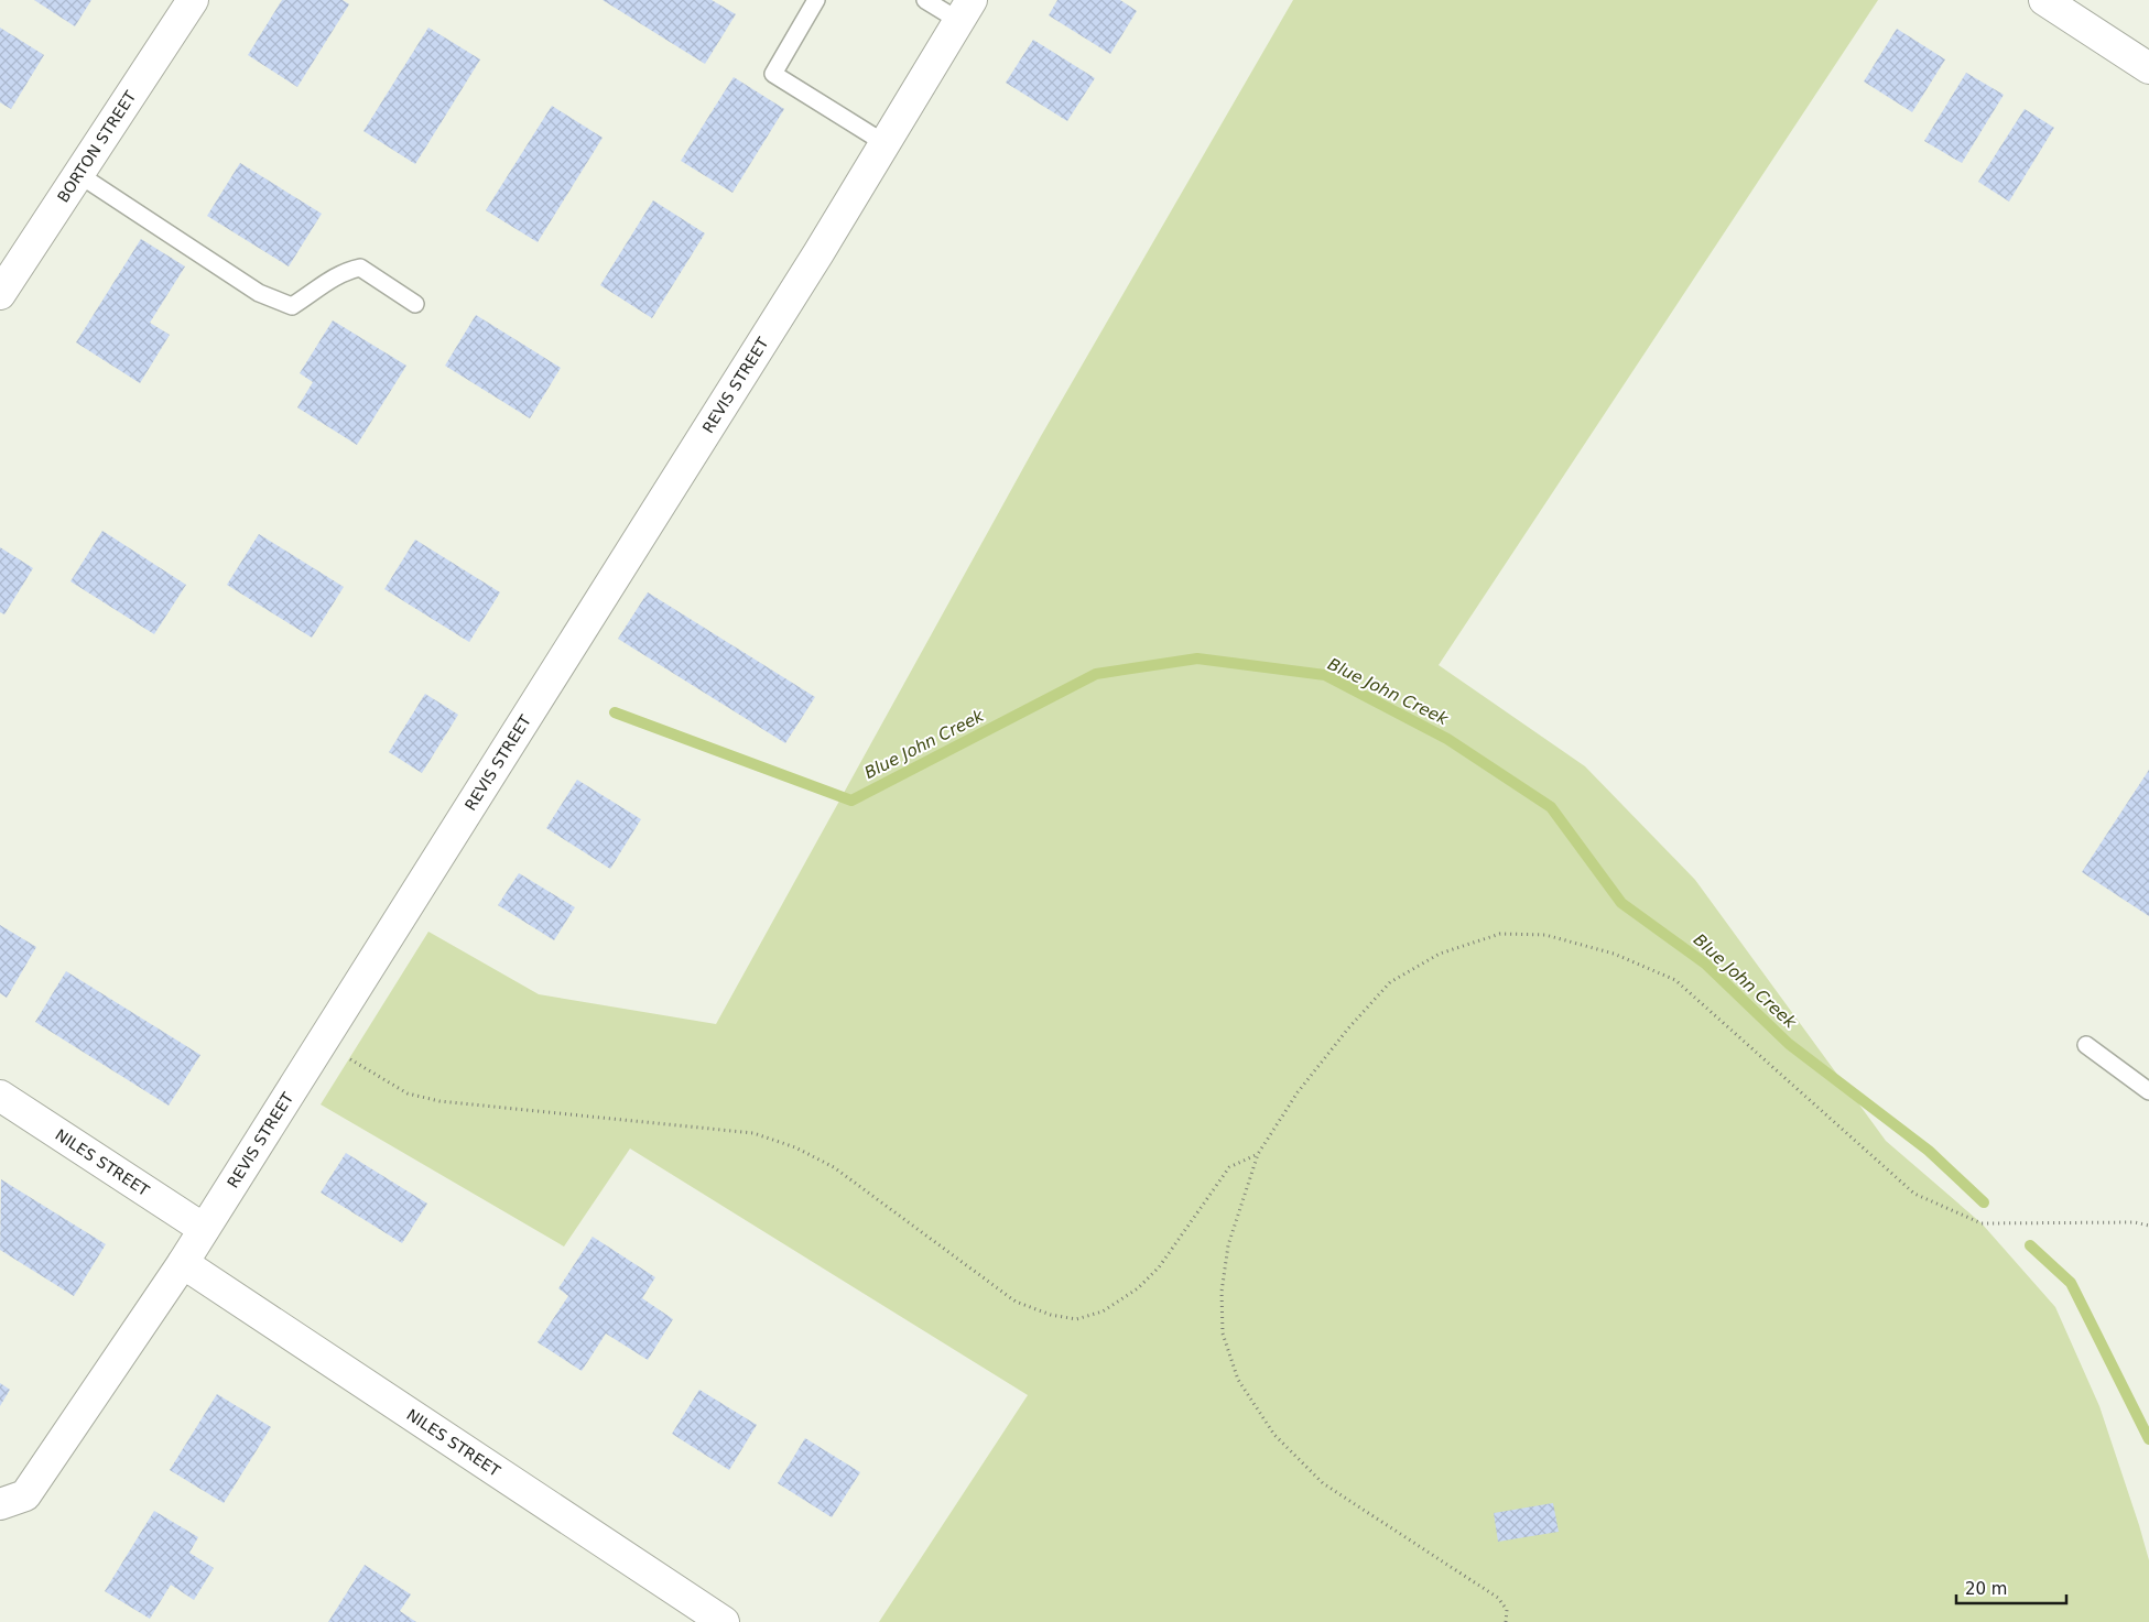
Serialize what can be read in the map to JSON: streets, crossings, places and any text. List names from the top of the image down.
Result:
{
  "streets": {
    "street": ["BORTON STREET", "REVIS STREET", "NILES STREET"]
  },
  "crossings": [
    ["REVIS STREET", "NILES STREET"]
  ],
  "water": ["Blue John Creek"],
  "scale_bar": "20 m"
}
